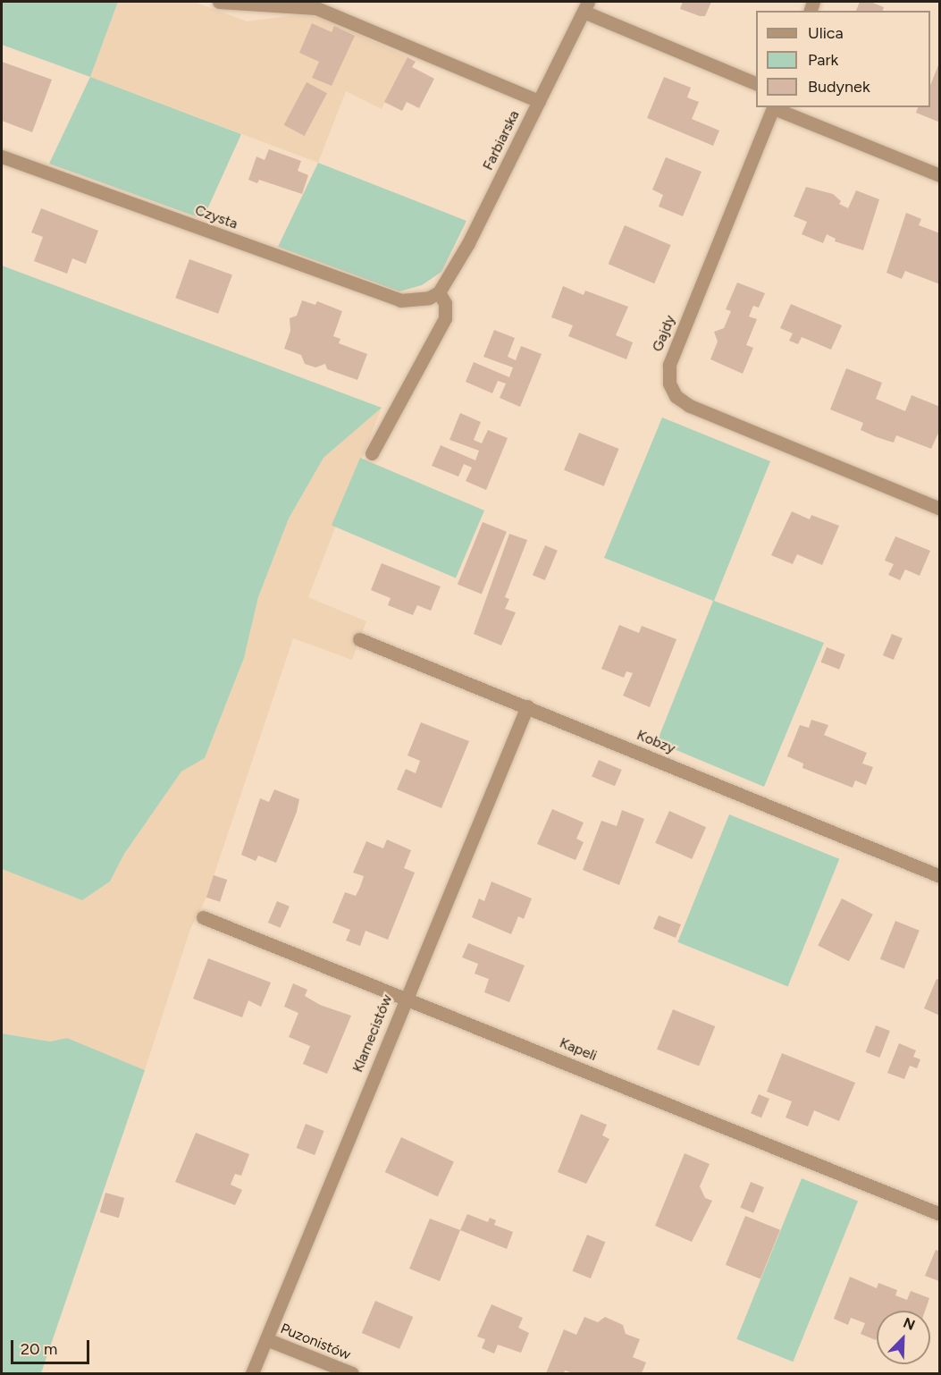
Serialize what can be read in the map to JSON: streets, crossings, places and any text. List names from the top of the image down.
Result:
{
  "streets": {
    "street": [
      "Farbiarska",
      "Czysta",
      "Gajdy",
      "Kobzy",
      "Klarnecistów",
      "Kapeli",
      "Puzonistów"
    ]
  },
  "crossings": [
    ["Farbiarska", "Czysta"],
    ["Kobzy", "Klarnecistów"],
    ["Klarnecistów", "Kapeli"],
    ["Klarnecistów", "Puzonistów"]
  ],
  "legend": ["Ulica", "Park", "Budynek"],
  "scale_bar": "20 m",
  "north": "top right"
}
